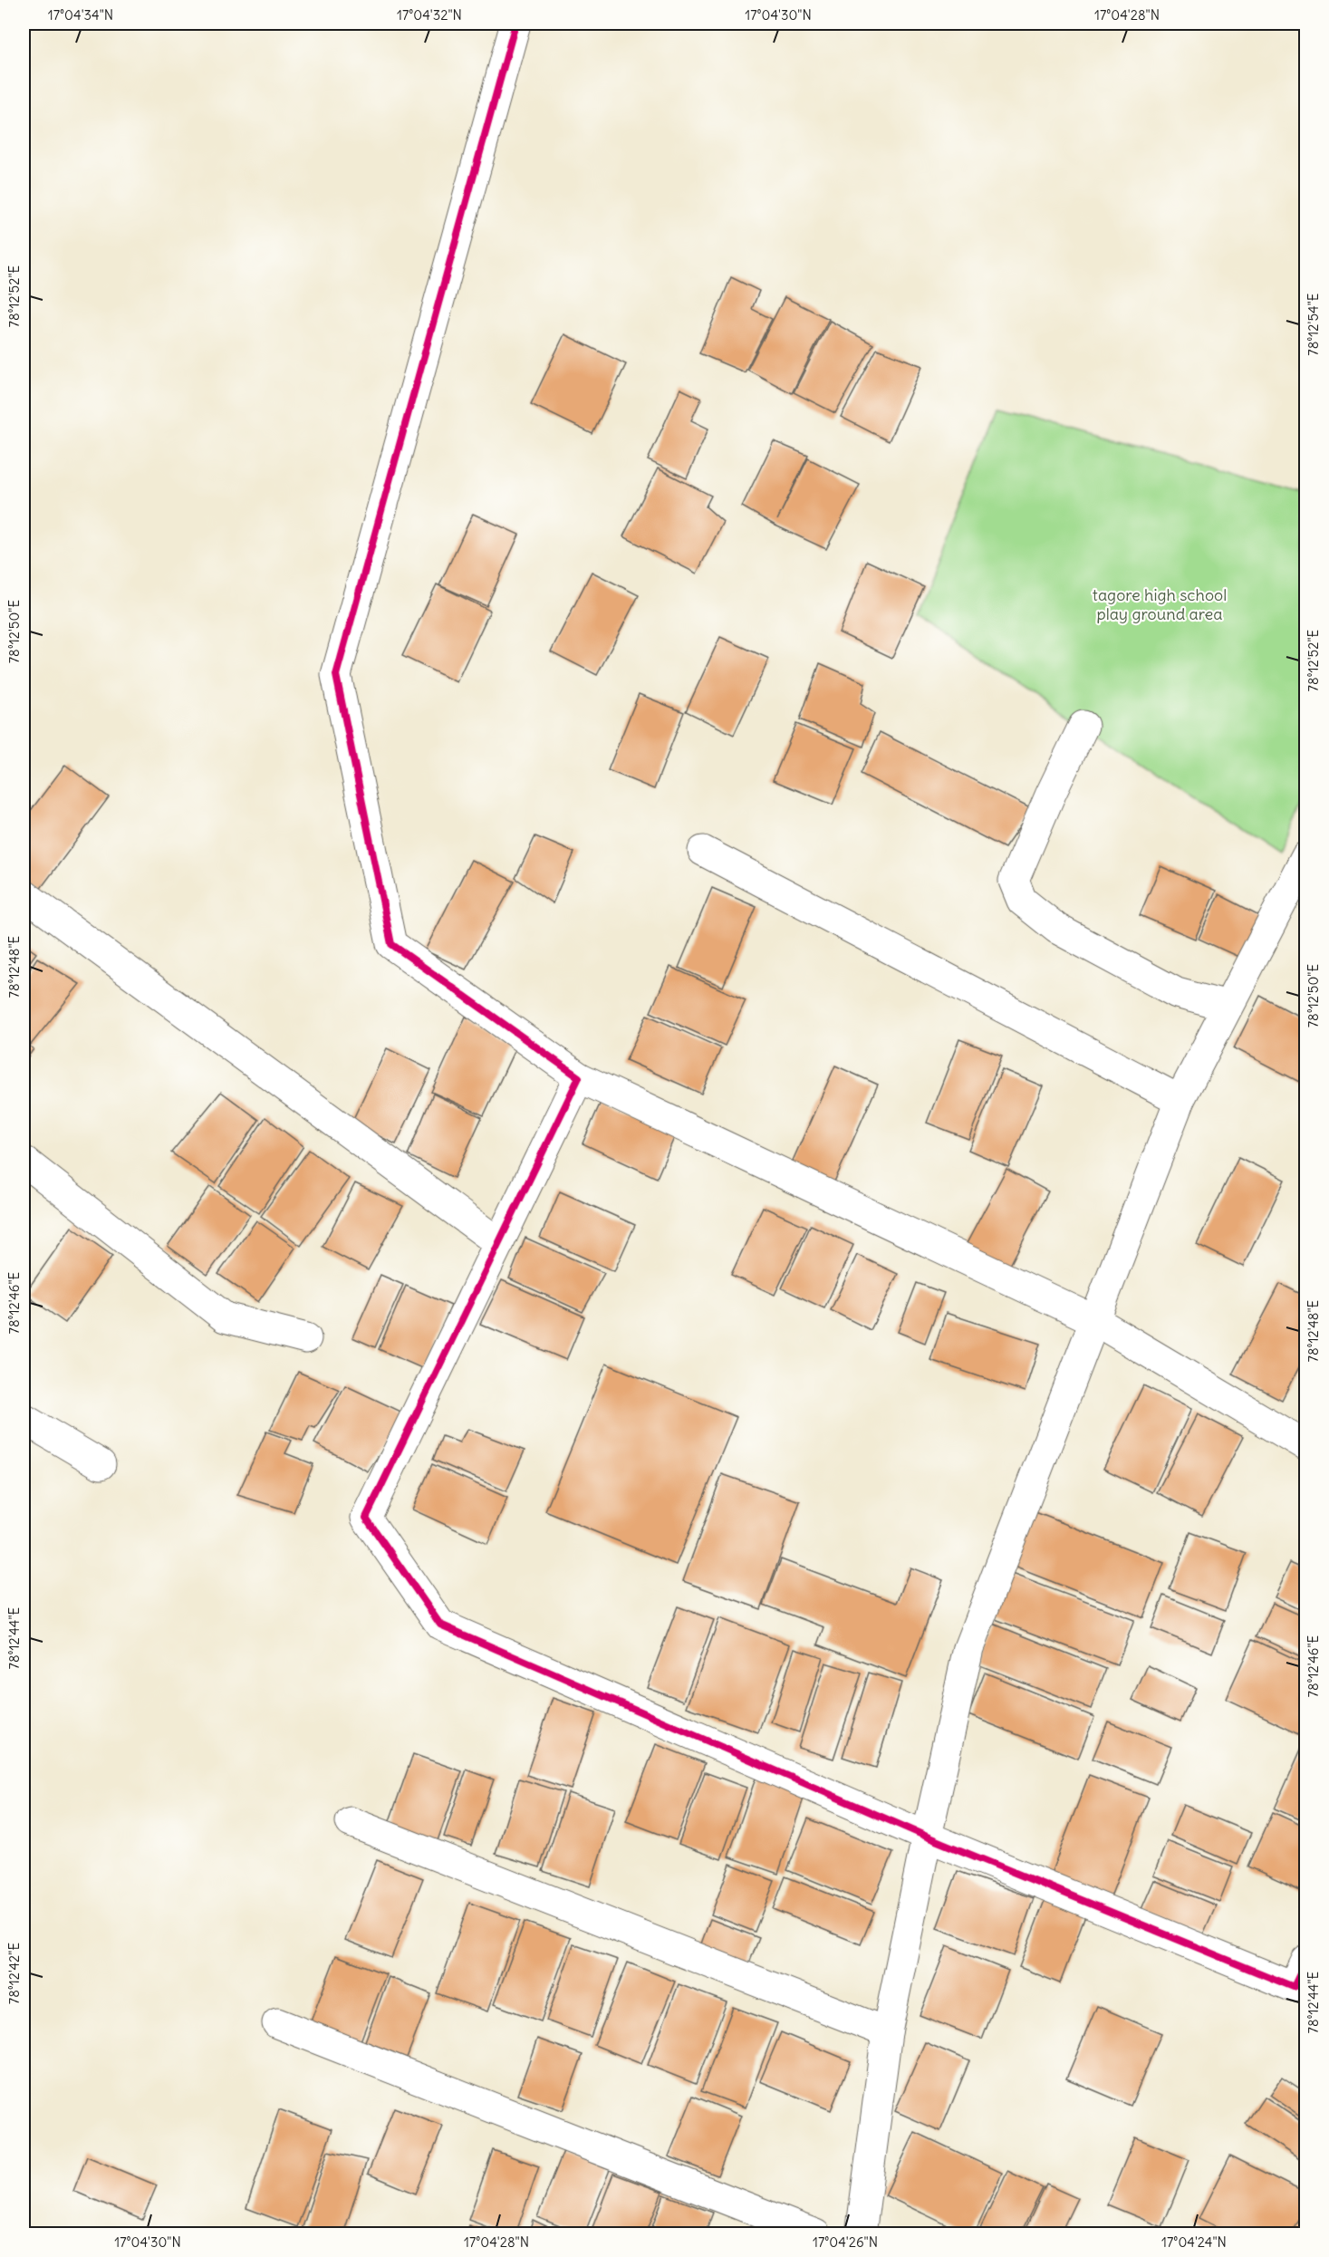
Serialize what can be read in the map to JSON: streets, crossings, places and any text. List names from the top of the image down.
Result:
{
  "parks": ["tagore high school play ground area"],
  "coordinates": [
    "17°04'34\"N",
    "17°04'32\"N",
    "17°04'30\"N",
    "17°04'28\"N",
    "78°12'52\"E",
    "78°12'54\"E",
    "78°12'50\"E",
    "78°12'48\"E",
    "78°12'46\"E",
    "78°12'44\"E",
    "78°12'42\"E",
    "17°04'26\"N",
    "17°04'24\"N"
  ]
}
